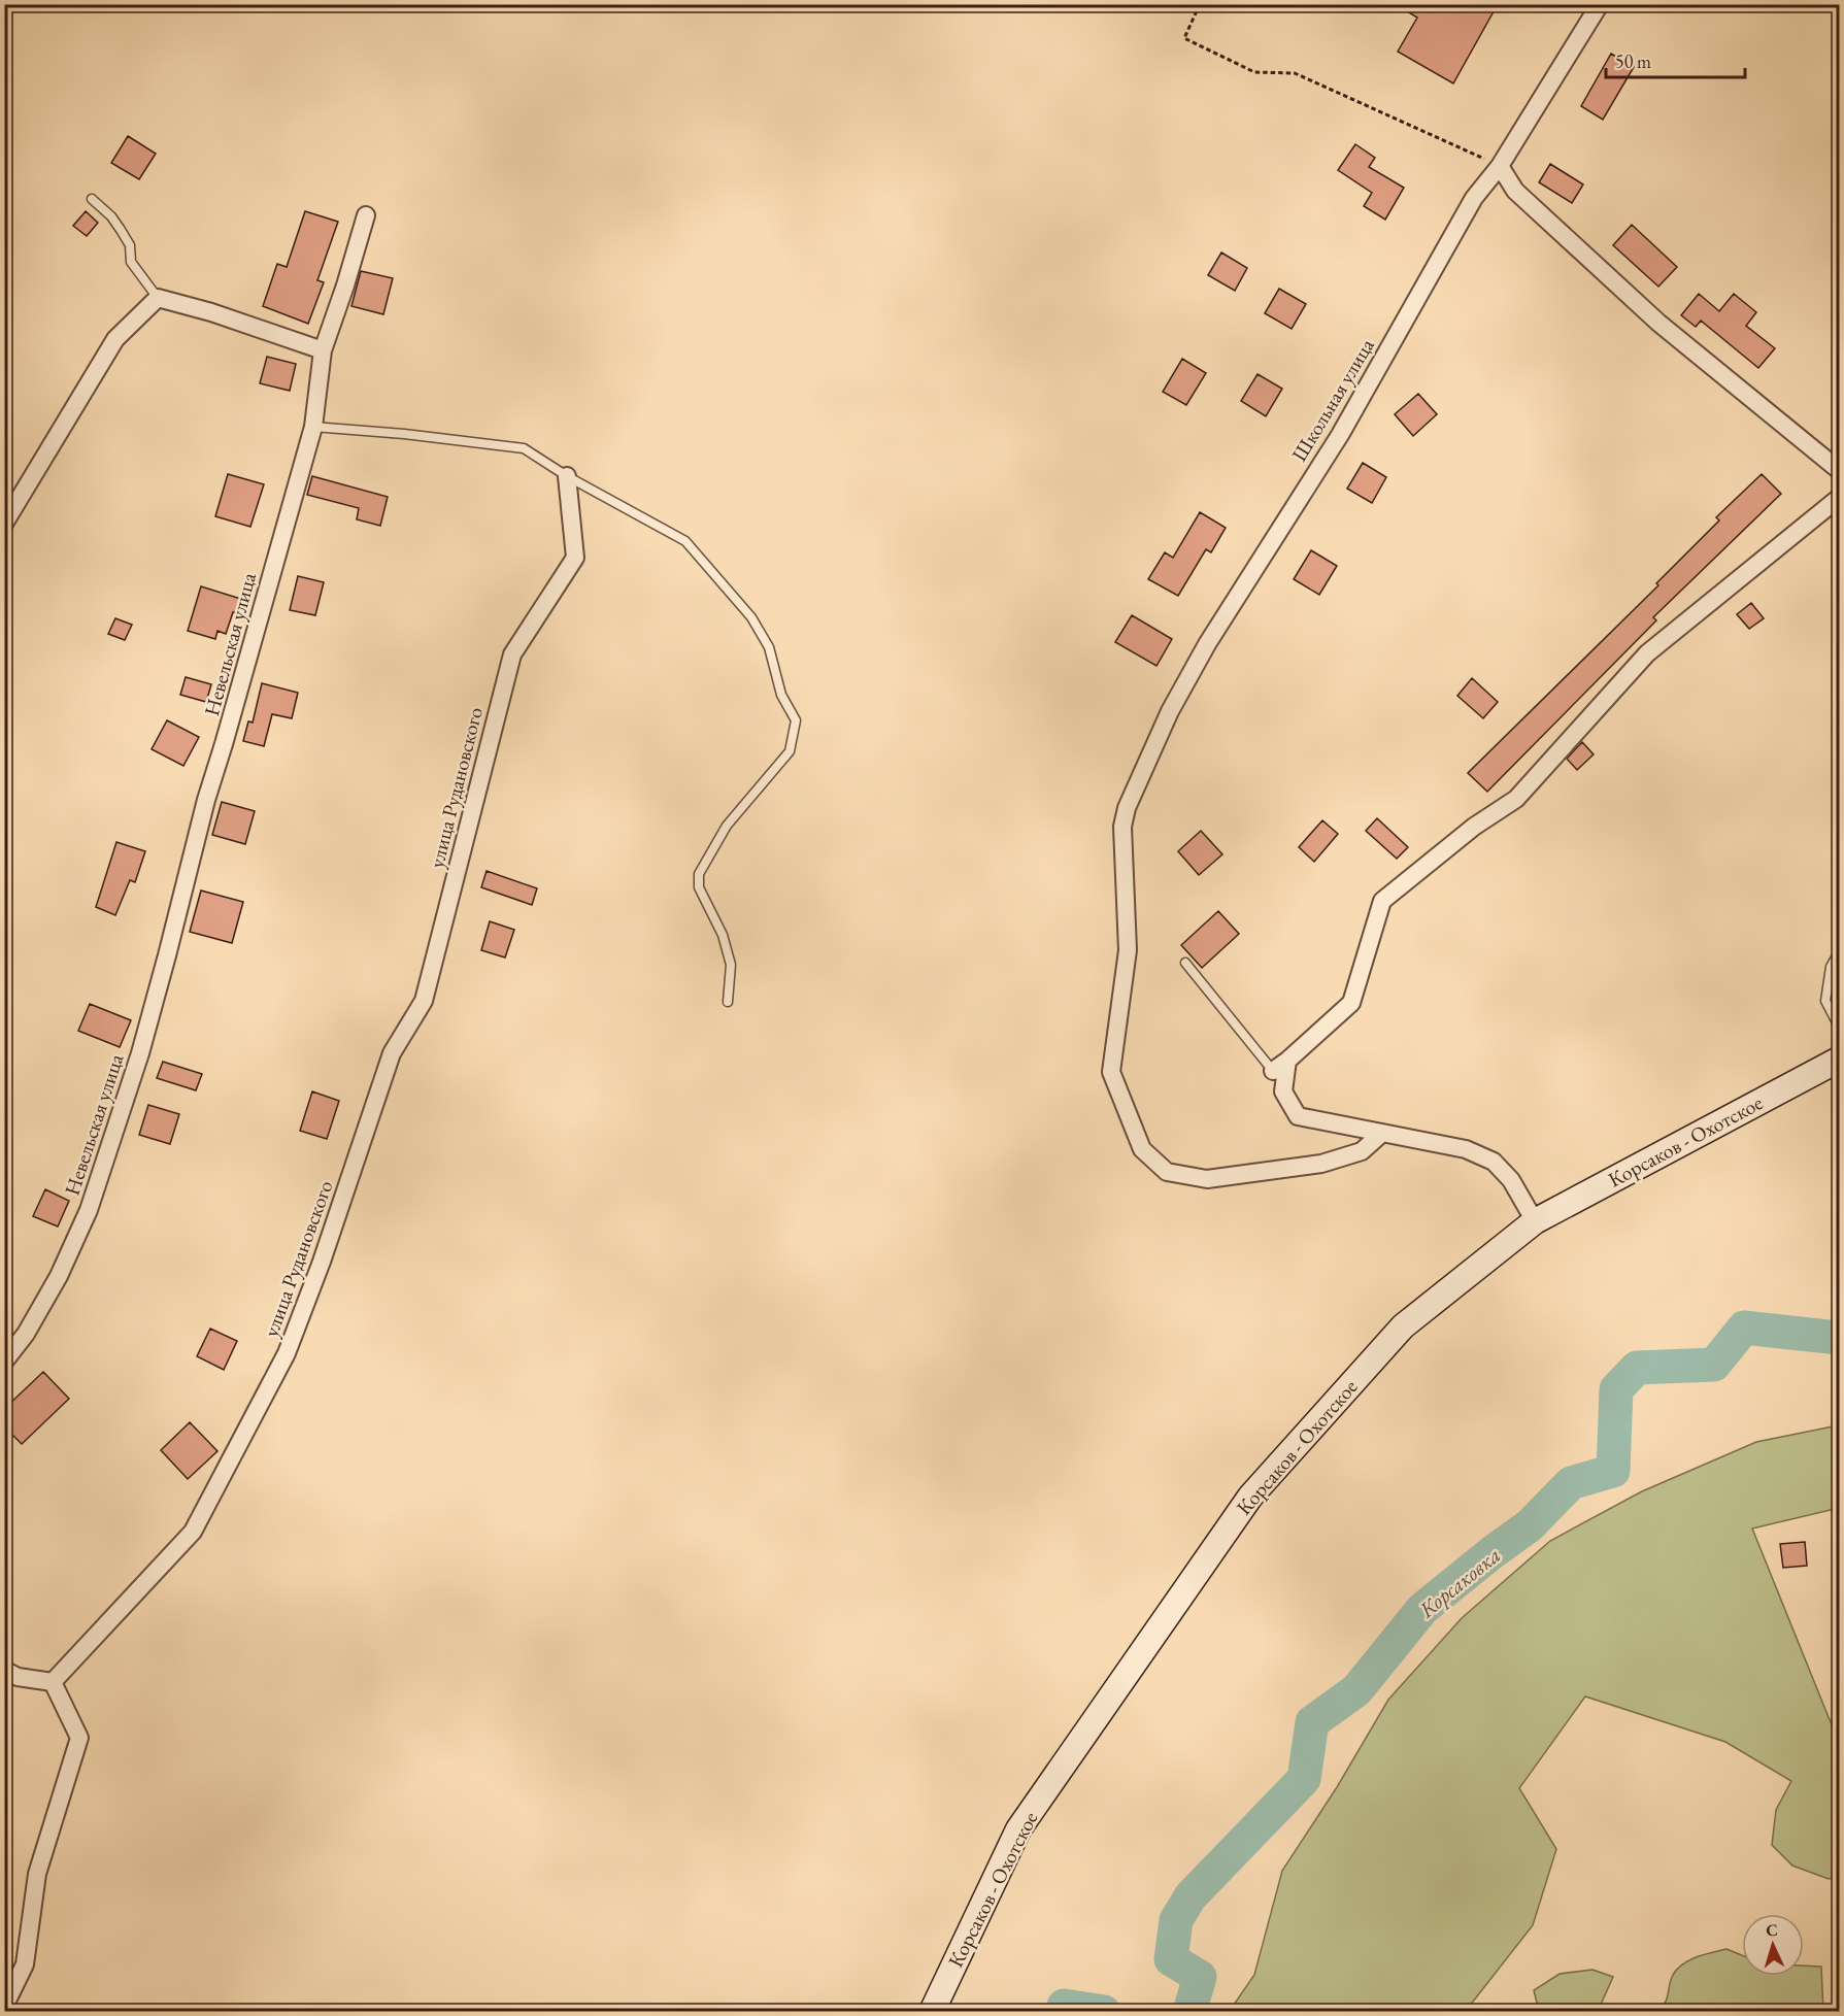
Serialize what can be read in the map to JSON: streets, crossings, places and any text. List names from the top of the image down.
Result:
{
  "streets": {
    "street": [
      "Школьная улица",
      "Невельская улица",
      "улица Рудановского",
      "Корсаков - Охотское"
    ]
  },
  "water": ["Корсаковка"],
  "scale_bar": "50 m",
  "north": "top"
}
